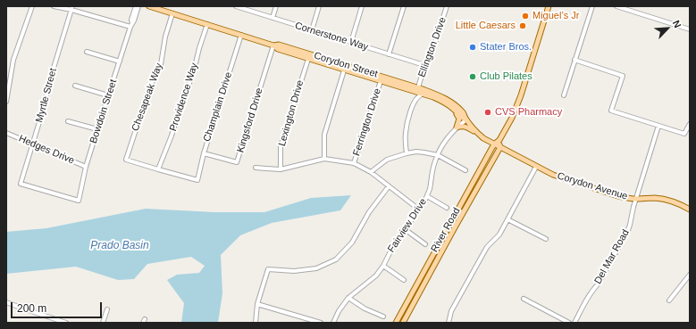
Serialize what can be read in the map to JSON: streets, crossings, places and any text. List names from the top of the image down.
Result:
{
  "streets": {
    "main road": ["Corydon Street", "Corydon Avenue", "River Road"],
    "street": [
      "Cornerstone Way",
      "Ellington Drive",
      "Myrtle Street",
      "Chesapeak Way",
      "Providence Way",
      "Champlain Drive",
      "Bowdoin Street",
      "Lexington Drive",
      "Kingsford Drive",
      "Ferrington Drive",
      "Hedges Drive",
      "Fairview Drive",
      "Del Mar Road"
    ]
  },
  "crossings": [
    ["Cornerstone Way", "Ellington Drive"],
    ["Ellington Drive", "Corydon Street"],
    ["Corydon Street", "Chesapeak Way"],
    ["Corydon Street", "Providence Way"],
    ["Corydon Street", "Champlain Drive"],
    ["Corydon Street", "Lexington Drive"],
    ["Corydon Street", "Kingsford Drive"],
    ["Corydon Street", "Ferrington Drive"],
    ["Corydon Street", "Corydon Avenue"],
    ["Corydon Street", "Fairview Drive"],
    ["Corydon Street", "River Road"],
    ["Myrtle Street", "Bowdoin Street"],
    ["Myrtle Street", "Hedges Drive"],
    ["Chesapeak Way", "Providence Way"],
    ["Chesapeak Way", "Champlain Drive"],
    ["Providence Way", "Champlain Drive"],
    ["Champlain Drive", "Kingsford Drive"],
    ["Bowdoin Street", "Hedges Drive"],
    ["Corydon Avenue", "River Road"],
    ["Corydon Avenue", "Del Mar Road"]
  ],
  "water": ["Prado Basin"],
  "places": [
    "Miguel’s Jr",
    "Little Caesars",
    "Stater Bros.",
    "Club Pilates",
    "CVS Pharmacy"
  ],
  "scale_bar": "200 m",
  "north": "top right"
}
